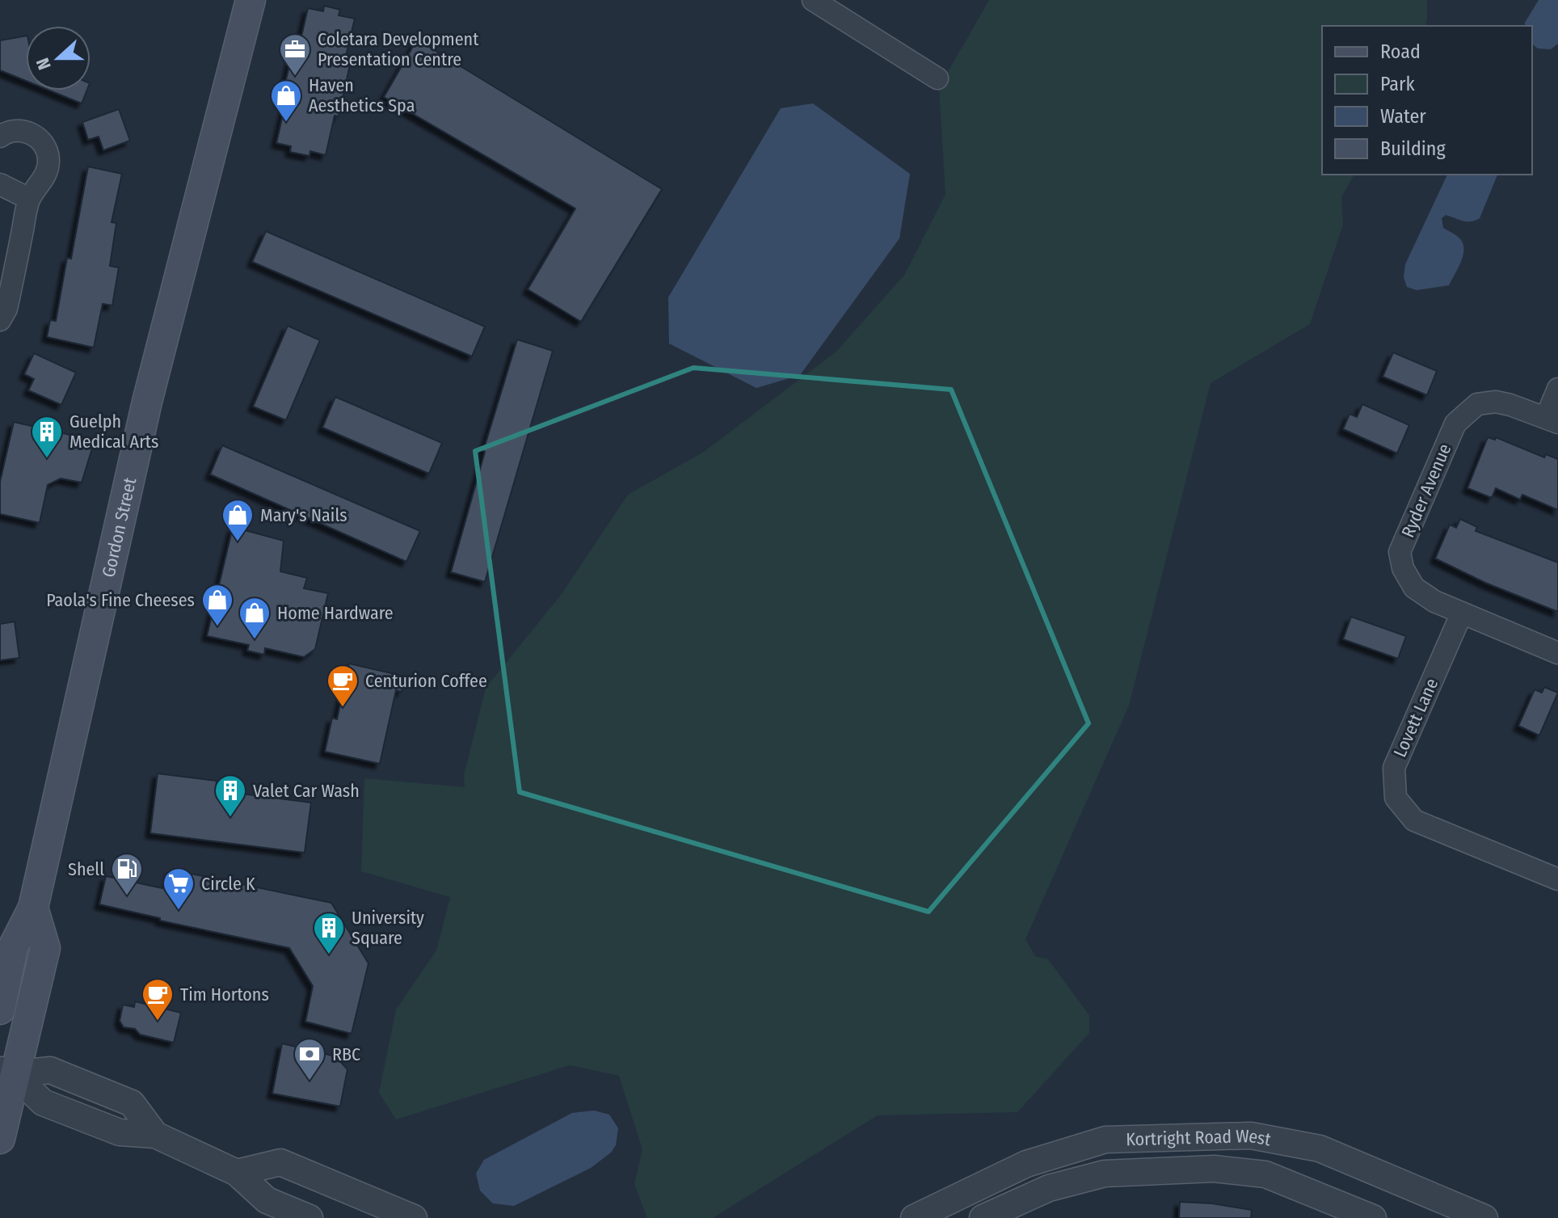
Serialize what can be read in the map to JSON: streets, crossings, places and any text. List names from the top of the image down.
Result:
{
  "streets": {
    "main road": ["Gordon Street"],
    "street": ["Ryder Avenue", "Lovett Lane", "Kortright Road West"]
  },
  "crossings": [
    ["Ryder Avenue", "Lovett Lane"]
  ],
  "places": {
    "office": ["Coletara Development Presentation Centre"],
    "shop": [
      "Haven Aesthetics Spa",
      "Mary's Nails",
      "Paola's Fine Cheeses",
      "Home Hardware"
    ],
    "building": ["Guelph Medical Arts", "Valet Car Wash", "University Square"],
    "cafe": ["Centurion Coffee", "Tim Hortons"],
    "fuel station": ["Shell"],
    "supermarket": ["Circle K"],
    "bank": ["RBC"]
  },
  "legend": [
    "Road",
    "Park",
    "Water",
    "Building"
  ],
  "north": "left"
}
